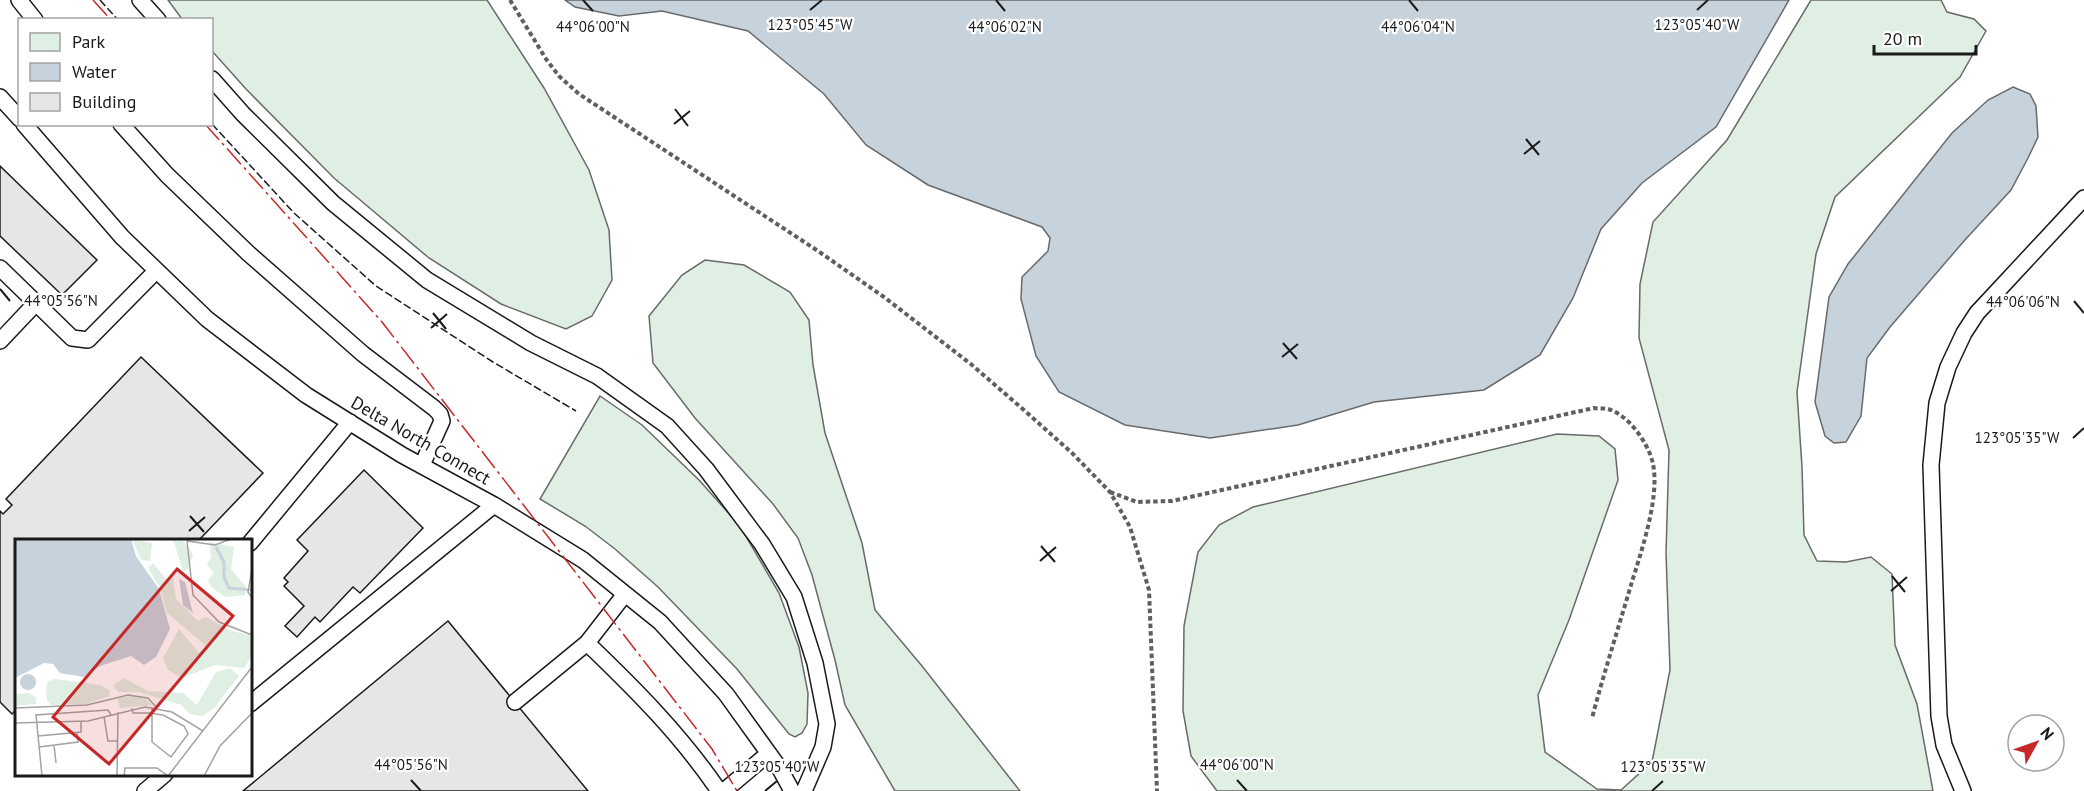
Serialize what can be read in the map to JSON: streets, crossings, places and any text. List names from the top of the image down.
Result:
{
  "streets": {
    "lane": ["Delta North Connect"]
  },
  "legend": ["Park", "Water", "Building"],
  "scale_bar": "20 m",
  "north": "top right",
  "coordinates": [
    "123°05'45\"W",
    "123°05'40\"W",
    "44°06'00\"N",
    "44°06'02\"N",
    "44°06'04\"N",
    "44°05'56\"N",
    "44°06'06\"N",
    "123°05'35\"W"
  ]
}
